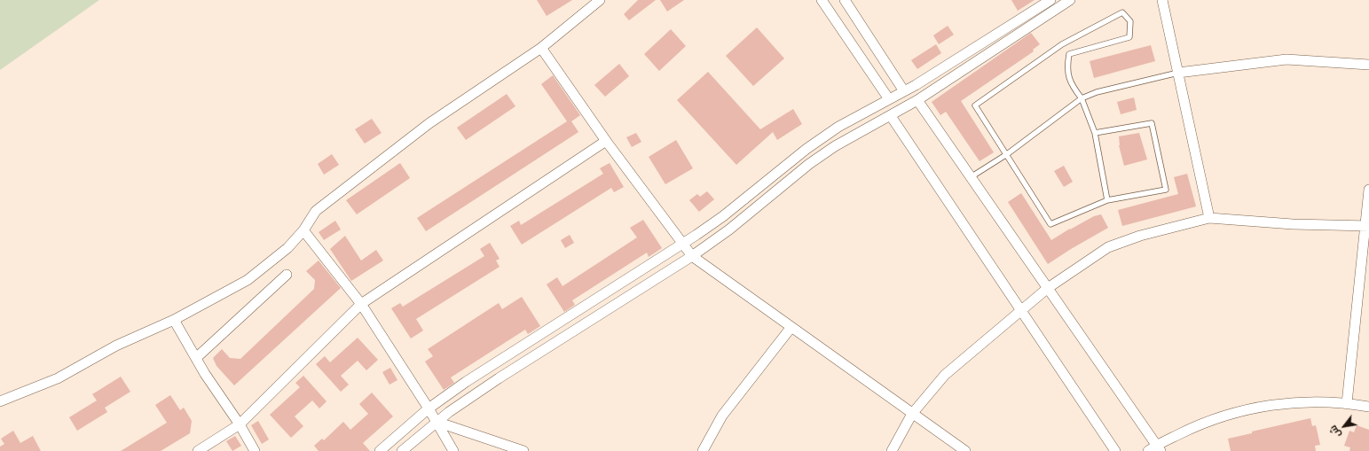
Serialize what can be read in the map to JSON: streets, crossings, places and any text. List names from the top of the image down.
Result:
{
  "north": "bottom left"
}
